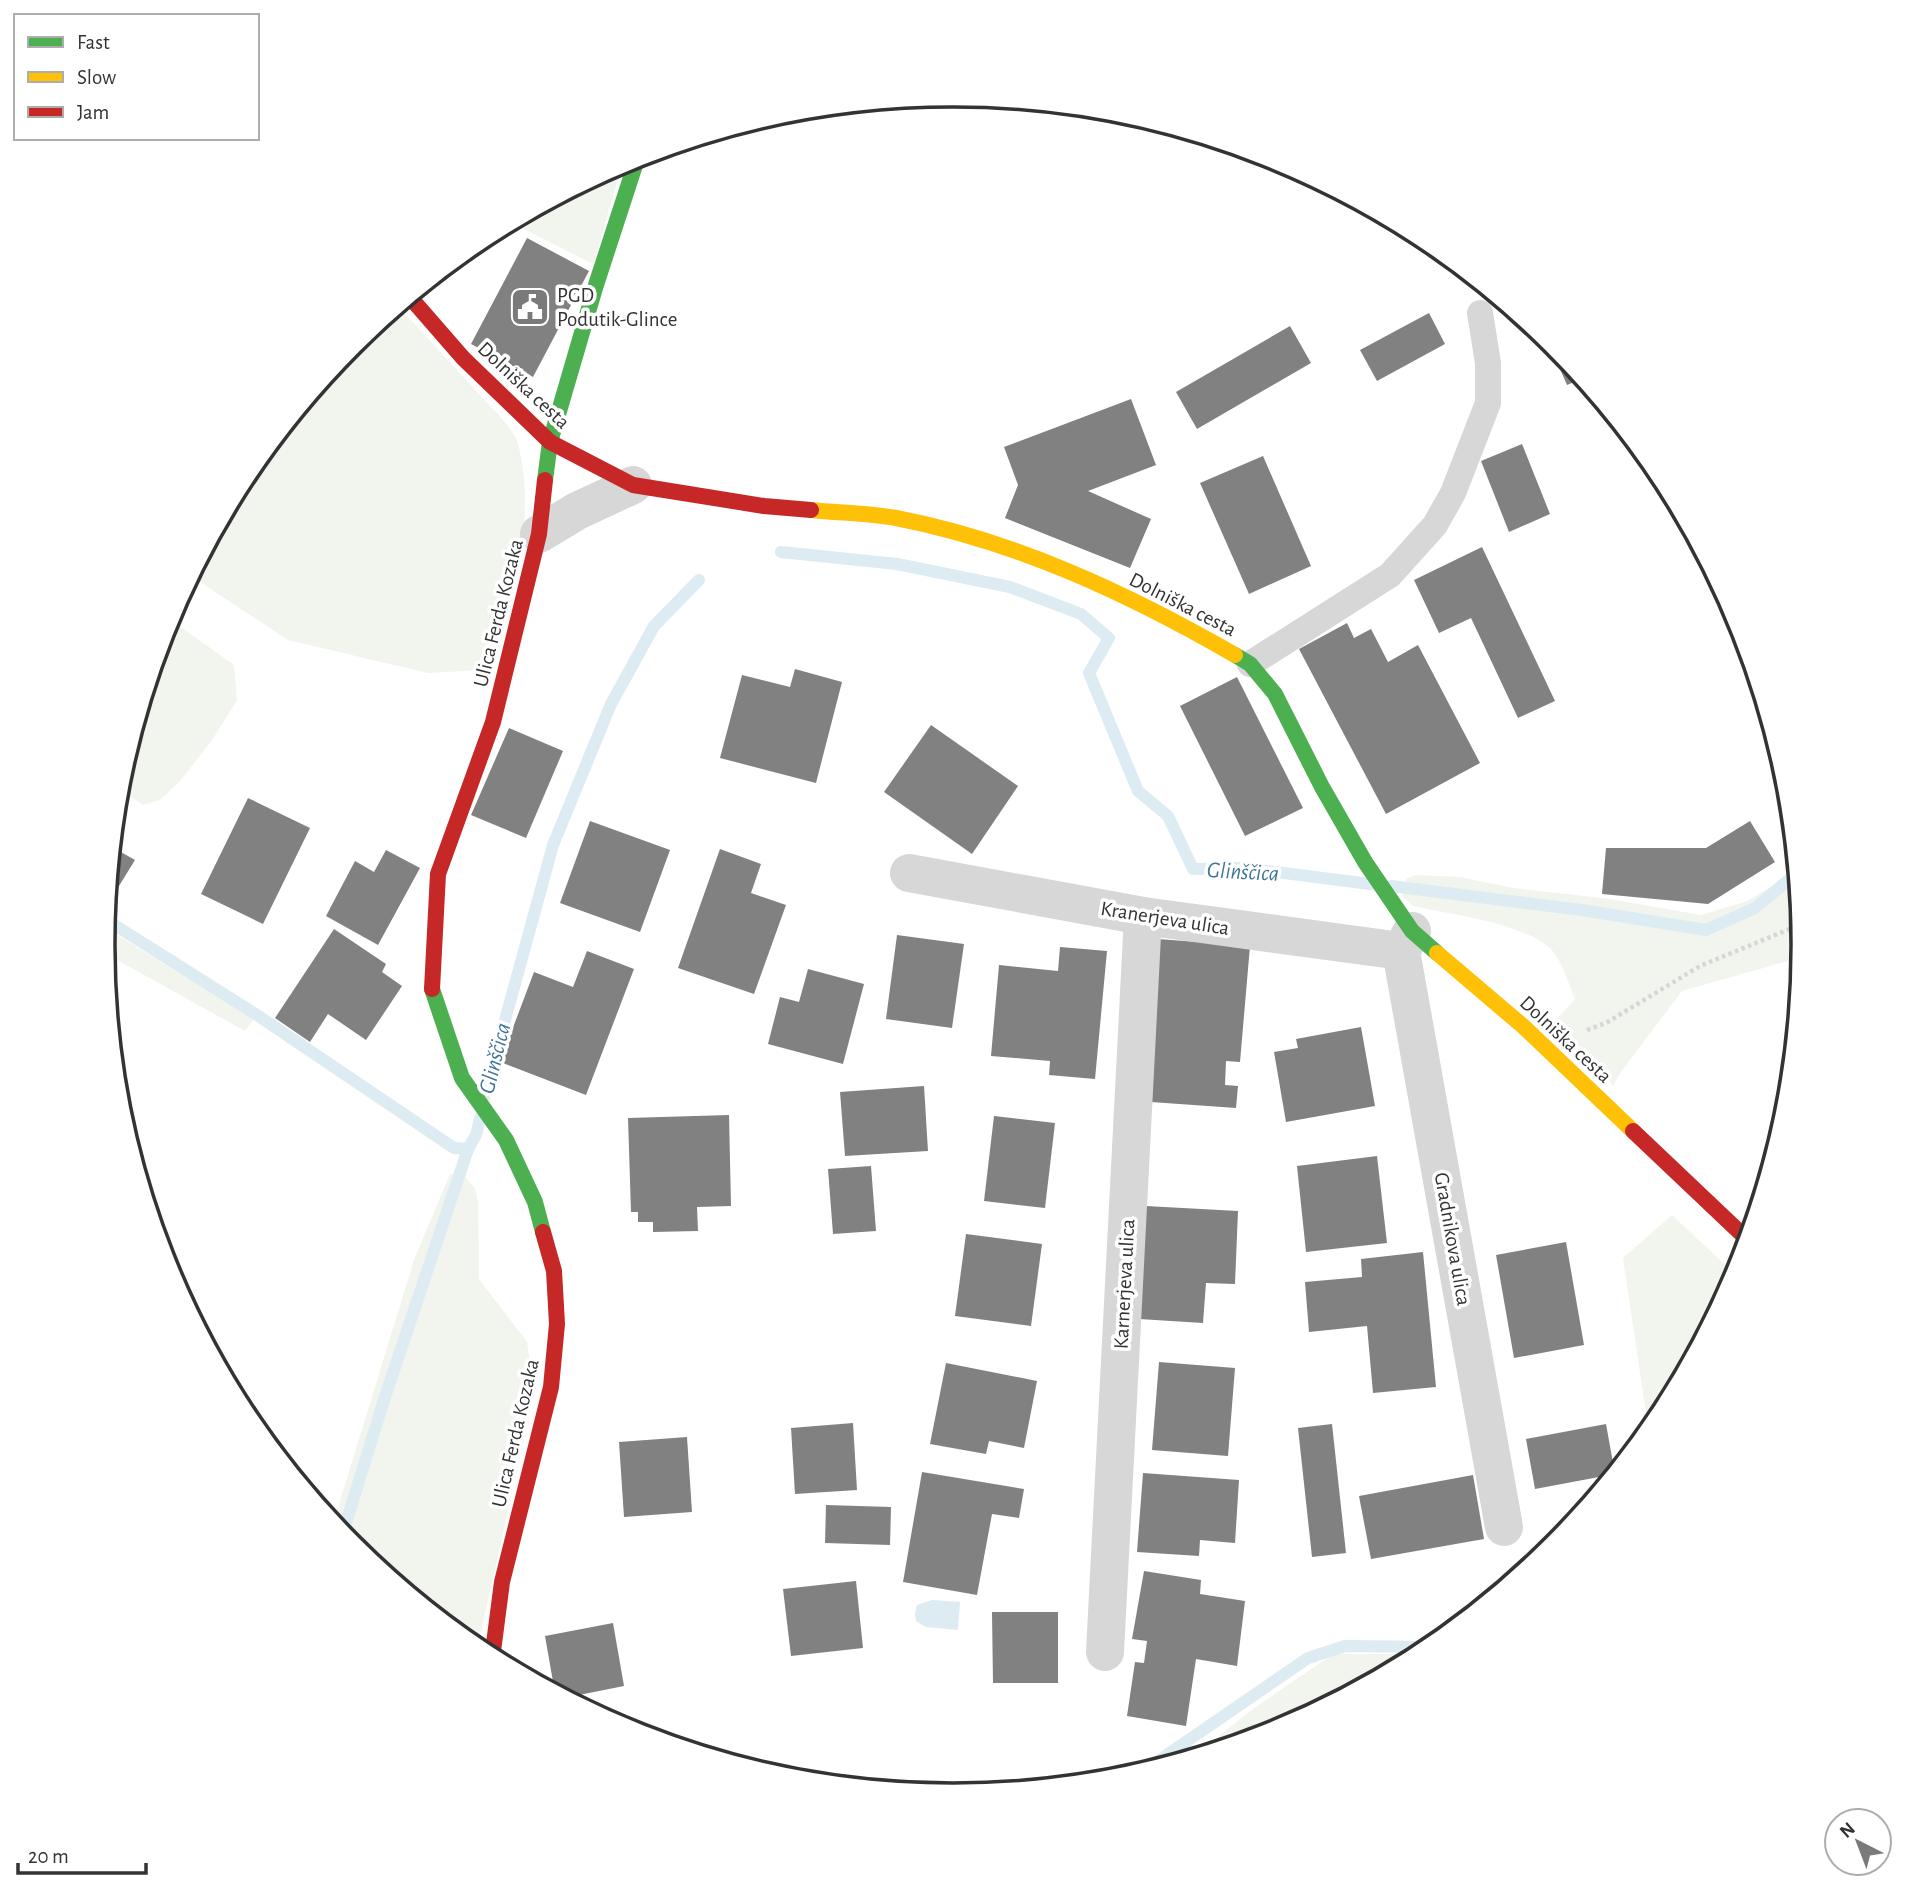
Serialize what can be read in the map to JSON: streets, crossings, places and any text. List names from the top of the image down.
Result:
{
  "streets": {
    "street": [
      "Dolniška cesta",
      "Ulica Ferda Kozaka",
      "Kranerjeva ulica",
      "Gradnikova ulica",
      "Karnerjeva ulica"
    ]
  },
  "crossings": [
    ["Dolniška cesta", "Ulica Ferda Kozaka"],
    ["Dolniška cesta", "Kranerjeva ulica"],
    ["Dolniška cesta", "Gradnikova ulica"],
    ["Kranerjeva ulica", "Gradnikova ulica"],
    ["Kranerjeva ulica", "Karnerjeva ulica"]
  ],
  "water": ["Glinščica"],
  "places": {
    "public building": ["PGD Podutik-Glince"]
  },
  "legend": ["Fast", "Slow", "Jam"],
  "scale_bar": "20 m",
  "north": "top left"
}
